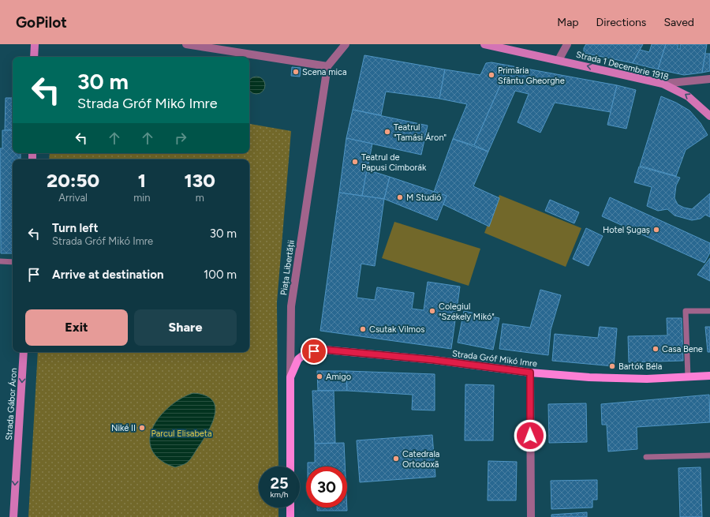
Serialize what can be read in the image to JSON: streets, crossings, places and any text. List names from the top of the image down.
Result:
{
  "streets": {
    "main road": [
      "Strada 1 Decembrie 1918",
      "Piața Libertății",
      "Strada Gróf Mikó Imre",
      "Strada Gábor Áron"
    ]
  },
  "crossings": [
    ["Piața Libertății", "Strada Gróf Mikó Imre"]
  ],
  "one_way": ["Strada 1 Decembrie 1918", "Strada Gábor Áron"],
  "parks": ["Parcul Elisabeta"],
  "places": [
    "Scena mica",
    "Primăria Sfântu Gheorghe",
    "Teatrul \"Tamási Áron\"",
    "Teatrul de Papusi Cimborák",
    "M Studió",
    "Hotel Șugaș",
    "Colegiul \"Székely Mikó\"",
    "Csutak Vilmos",
    "Casa Bene",
    "Bartók Béla",
    "Amigo",
    "Niké II",
    "Catedrala Ortodoxă"
  ],
  "page": {
    "header": "GoPilot",
    "nav": ["Map", "Directions", "Saved"],
    "turn": ["30 m", "Strada Gróf Mikó Imre"],
    "eta": [
      "20:50",
      "Arrival",
      "1",
      "min",
      "130",
      "m"
    ],
    "list": [
      {
        "name": "Turn left",
        "note": "Strada Gróf Mikó Imre",
        "value": "30 m"
      },
      {
        "name": "Arrive at destination",
        "value": "100 m"
      }
    ],
    "buttons": ["Exit", "Share"],
    "speed": "25 km/h",
    "limit": "30"
  }
}
